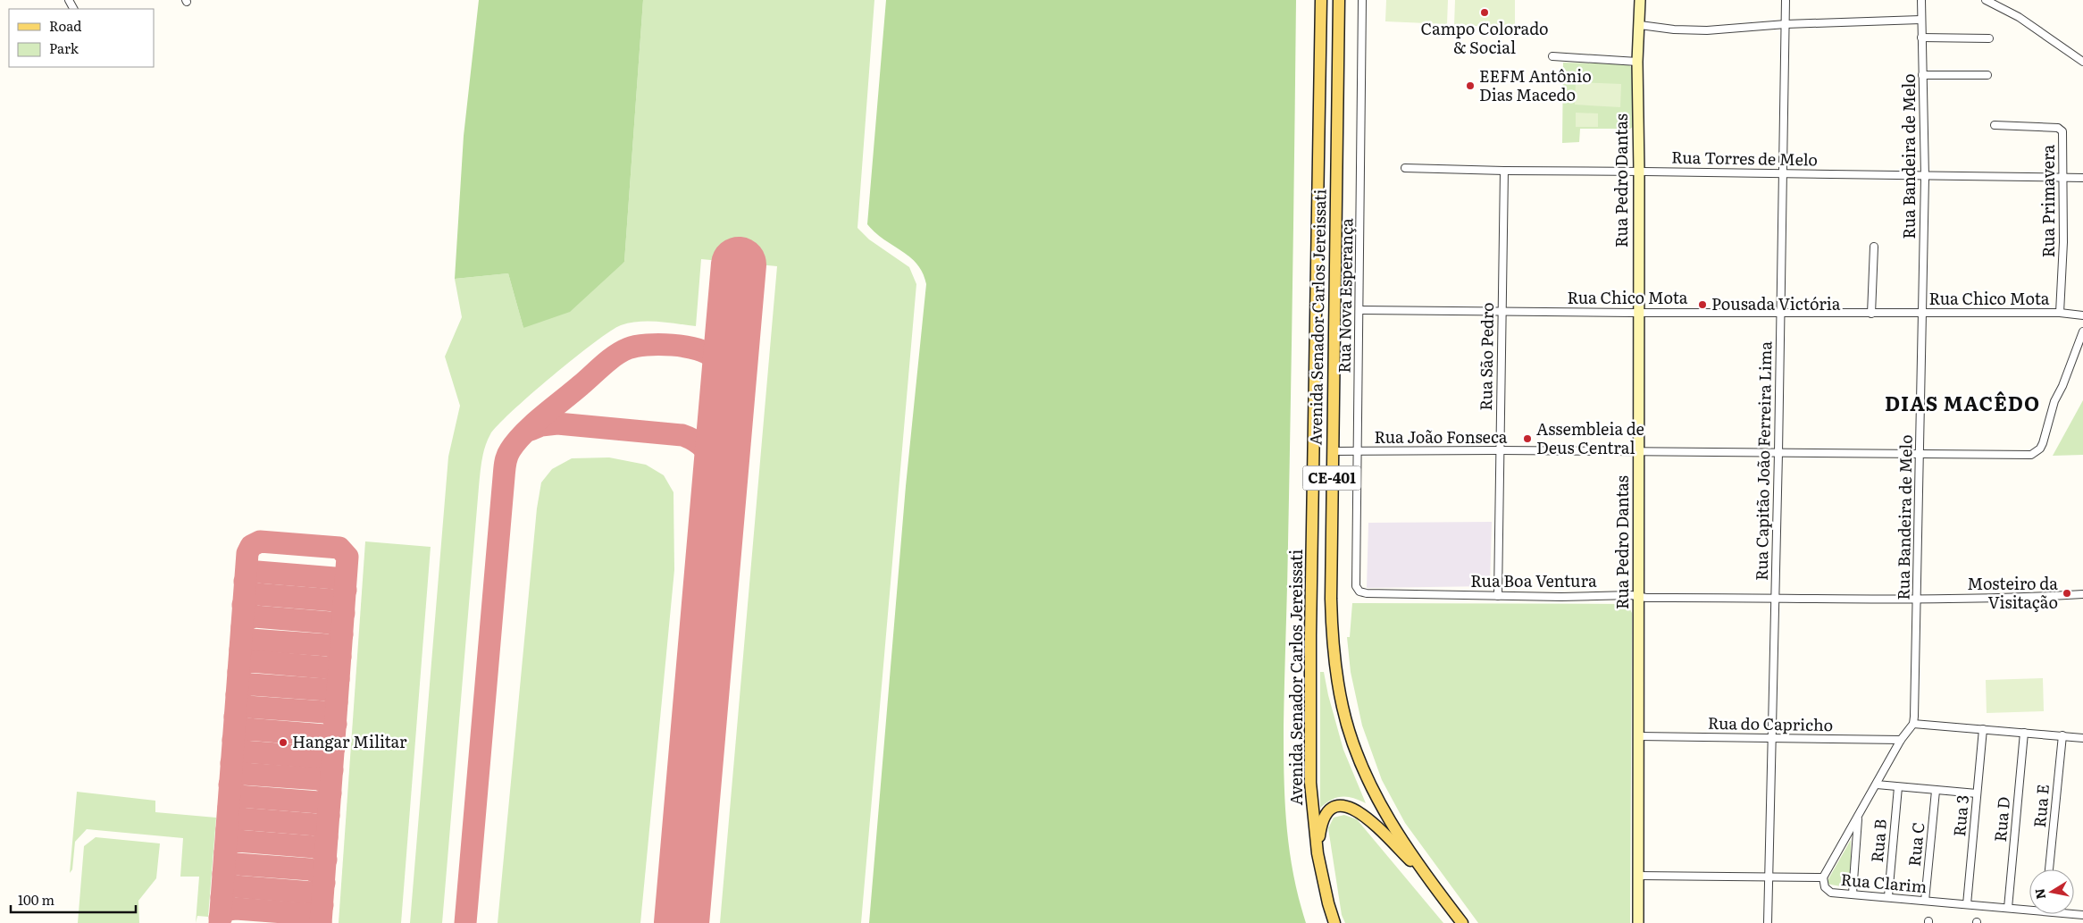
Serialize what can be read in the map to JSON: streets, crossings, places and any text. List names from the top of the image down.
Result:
{
  "streets": {
    "main road": ["Rua Pedro Dantas", "Avenida Senador Carlos Jereissati", "CE-401"],
    "street": [
      "Rua Bandeira de Melo",
      "Rua Torres de Melo",
      "Rua Primavera",
      "Rua Nova Esperança",
      "Rua Chico Mota",
      "Rua São Pedro",
      "Rua João Fonseca",
      "Rua Capitão João Ferreira Lima",
      "Rua Boa Ventura",
      "Rua do Capricho",
      "Rua E",
      "Rua 3",
      "Rua D",
      "Rua B",
      "Rua C",
      "Rua Clarim"
    ]
  },
  "crossings": [
    ["Rua Bandeira de Melo", "Rua Torres de Melo"],
    ["Rua Bandeira de Melo", "Rua Chico Mota"],
    ["Rua Bandeira de Melo", "Rua João Fonseca"],
    ["Rua Bandeira de Melo", "Rua Boa Ventura"],
    ["Rua Torres de Melo", "Rua Pedro Dantas"],
    ["Rua Torres de Melo", "Rua Primavera"],
    ["Rua Torres de Melo", "Rua São Pedro"],
    ["Rua Torres de Melo", "Rua Capitão João Ferreira Lima"],
    ["Rua Pedro Dantas", "Rua Chico Mota"],
    ["Rua Pedro Dantas", "Rua João Fonseca"],
    ["Rua Pedro Dantas", "Rua Boa Ventura"],
    ["Rua Pedro Dantas", "Rua do Capricho"],
    ["Rua Pedro Dantas", "Rua Clarim"],
    ["Rua Primavera", "Rua Chico Mota"],
    ["Rua Nova Esperança", "Rua Chico Mota"],
    ["Rua Nova Esperança", "Rua João Fonseca"],
    ["Rua Nova Esperança", "Rua Boa Ventura"],
    ["Rua Chico Mota", "Rua São Pedro"],
    ["Rua Chico Mota", "Rua Capitão João Ferreira Lima"],
    ["Avenida Senador Carlos Jereissati", "Rua João Fonseca"],
    ["Rua São Pedro", "Rua João Fonseca"],
    ["Rua São Pedro", "Rua Boa Ventura"],
    ["Rua João Fonseca", "Rua Capitão João Ferreira Lima"],
    ["Rua Capitão João Ferreira Lima", "Rua Boa Ventura"],
    ["Rua Capitão João Ferreira Lima", "Rua do Capricho"],
    ["Rua Capitão João Ferreira Lima", "Rua Clarim"],
    ["Rua 3", "Rua Clarim"],
    ["Rua D", "Rua Clarim"],
    ["Rua B", "Rua Clarim"],
    ["Rua C", "Rua Clarim"]
  ],
  "districts": ["DIAS MACÊDO"],
  "places": [
    "Campo Colorado & Social",
    "EEFM Antônio Dias Macedo",
    "Pousada Victória",
    "Assembleia de Deus Central",
    "Mosteiro da Visitação",
    "Hangar Militar"
  ],
  "legend": ["Road", "Park"],
  "scale_bar": "100 m",
  "north": "left"
}
